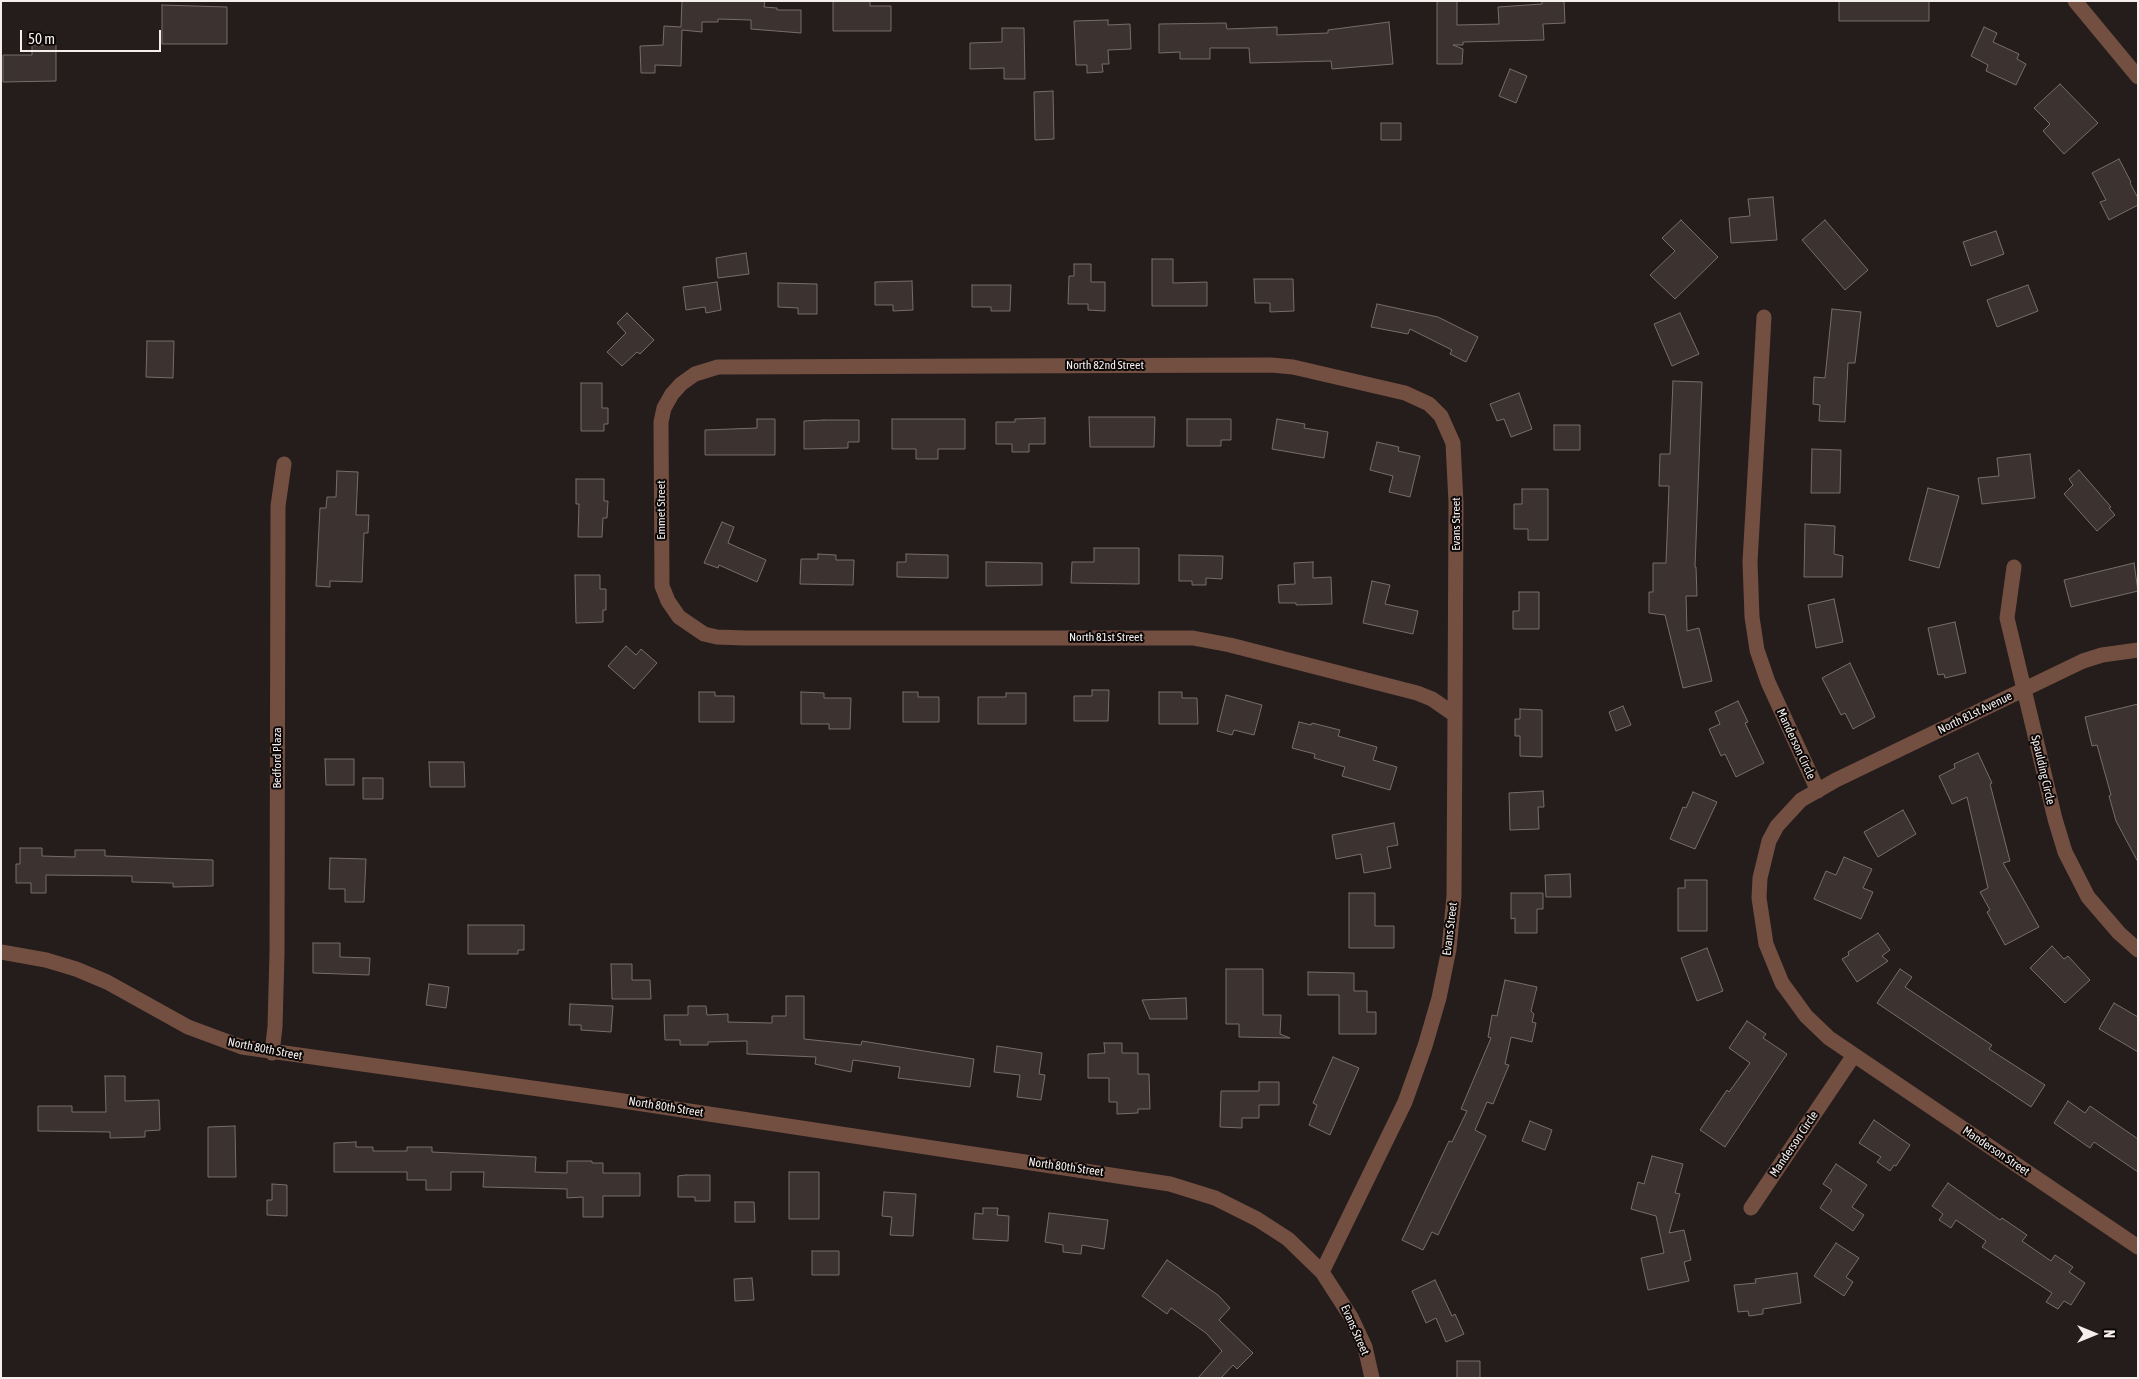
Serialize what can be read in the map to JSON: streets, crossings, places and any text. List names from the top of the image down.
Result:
{
  "streets": {
    "street": [
      "North 82nd Street",
      "Emmet Street",
      "Evans Street",
      "North 81st Street",
      "North 81st Avenue",
      "Manderson Circle",
      "Bedford Plaza",
      "Spaulding Circle",
      "North 80th Street",
      "Manderson Street"
    ]
  },
  "crossings": [
    ["North 82nd Street", "Emmet Street"],
    ["North 82nd Street", "Evans Street"],
    ["Emmet Street", "North 81st Street"],
    ["Evans Street", "North 81st Street"],
    ["Evans Street", "North 80th Street"],
    ["North 81st Avenue", "Manderson Circle"],
    ["North 81st Avenue", "Spaulding Circle"],
    ["Manderson Circle", "Manderson Street"],
    ["Bedford Plaza", "North 80th Street"]
  ],
  "scale_bar": "50 m",
  "north": "right"
}
